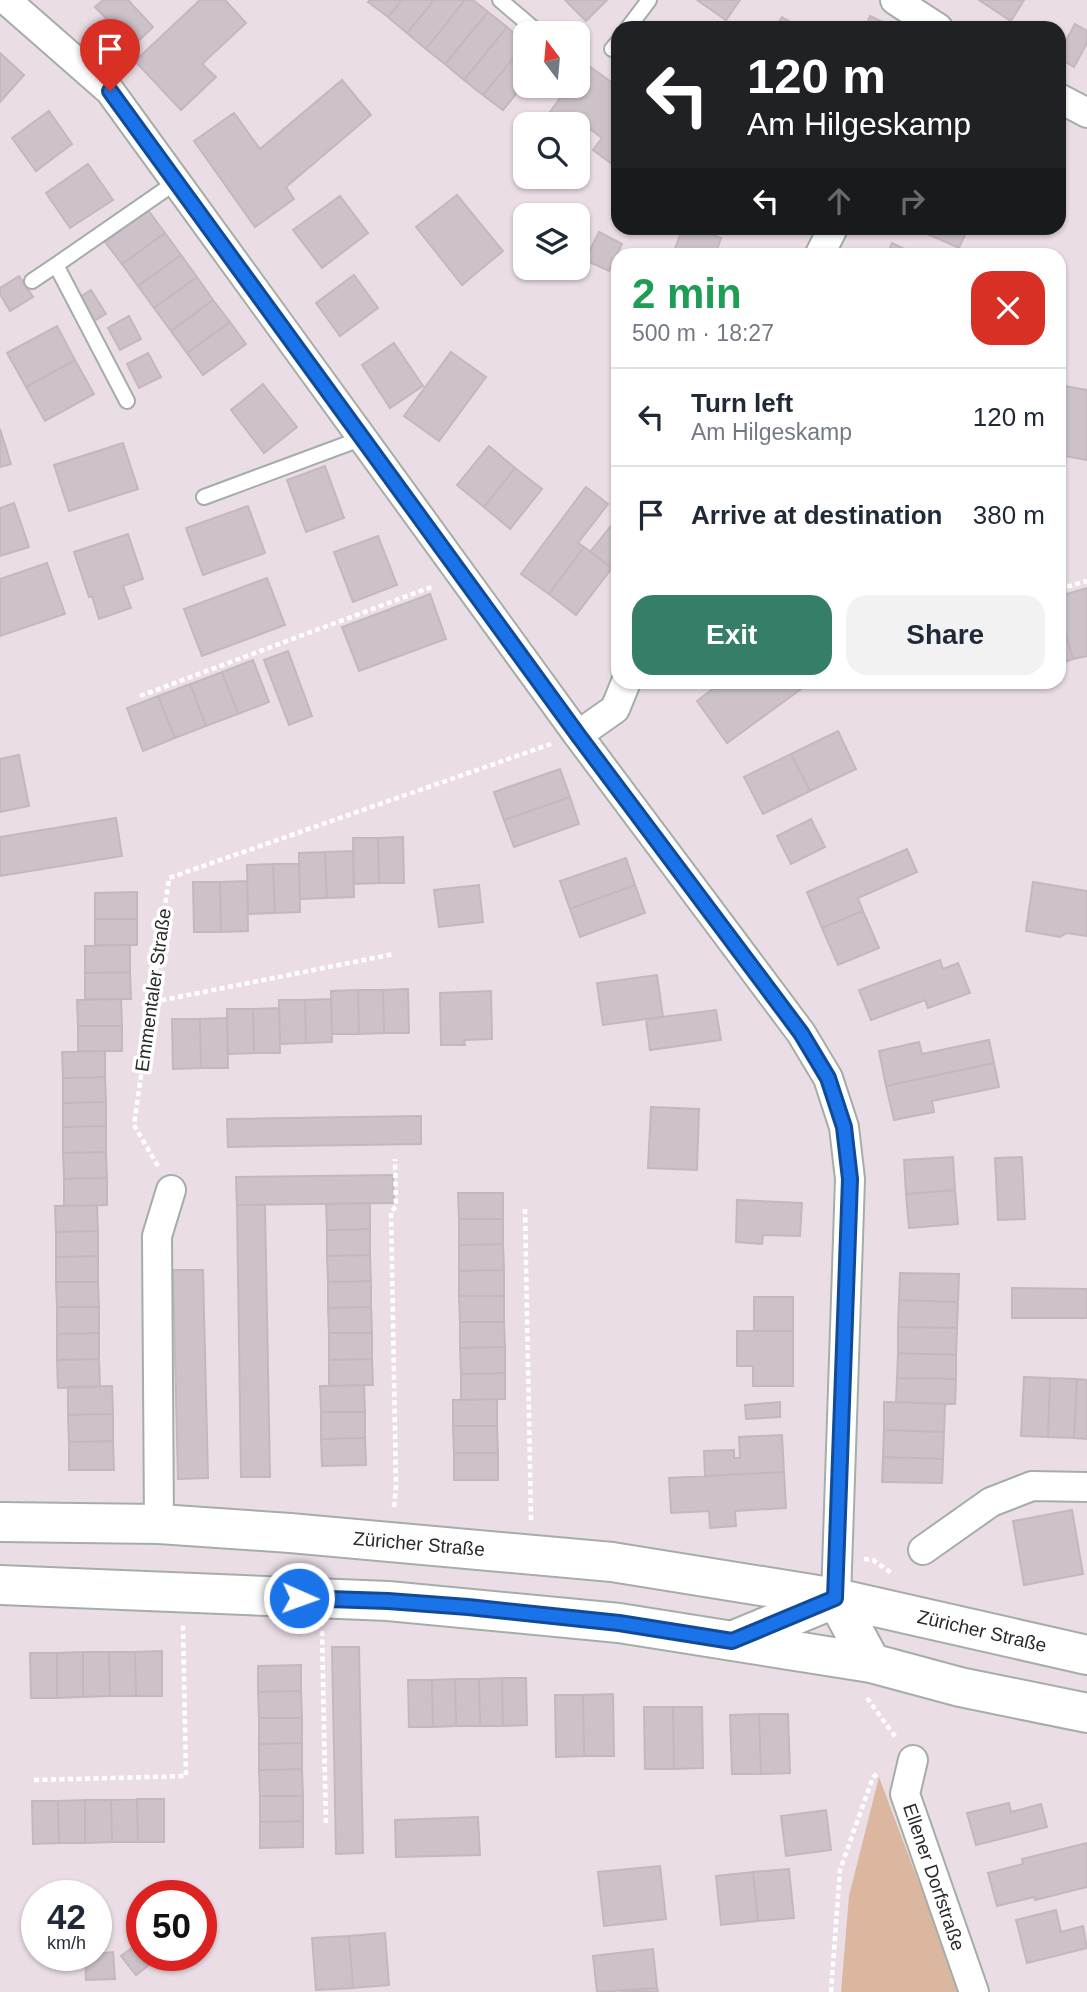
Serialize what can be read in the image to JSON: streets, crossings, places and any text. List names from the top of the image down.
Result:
{
  "streets": {
    "main road": ["Züricher Straße"],
    "street": ["Ellener Dorfstraße"],
    "path": ["Emmentaler Straße"]
  },
  "north": "top",
  "page": {
    "turn": ["120 m", "Am Hilgeskamp"],
    "heading": ["2 min", "500 m · 18:27"],
    "list": [
      {
        "name": "Turn left",
        "note": "Am Hilgeskamp",
        "value": "120 m"
      },
      {
        "name": "Arrive at destination",
        "value": "380 m"
      }
    ],
    "buttons": ["Exit", "Share"],
    "speed": "42 km/h",
    "limit": "50"
  }
}
